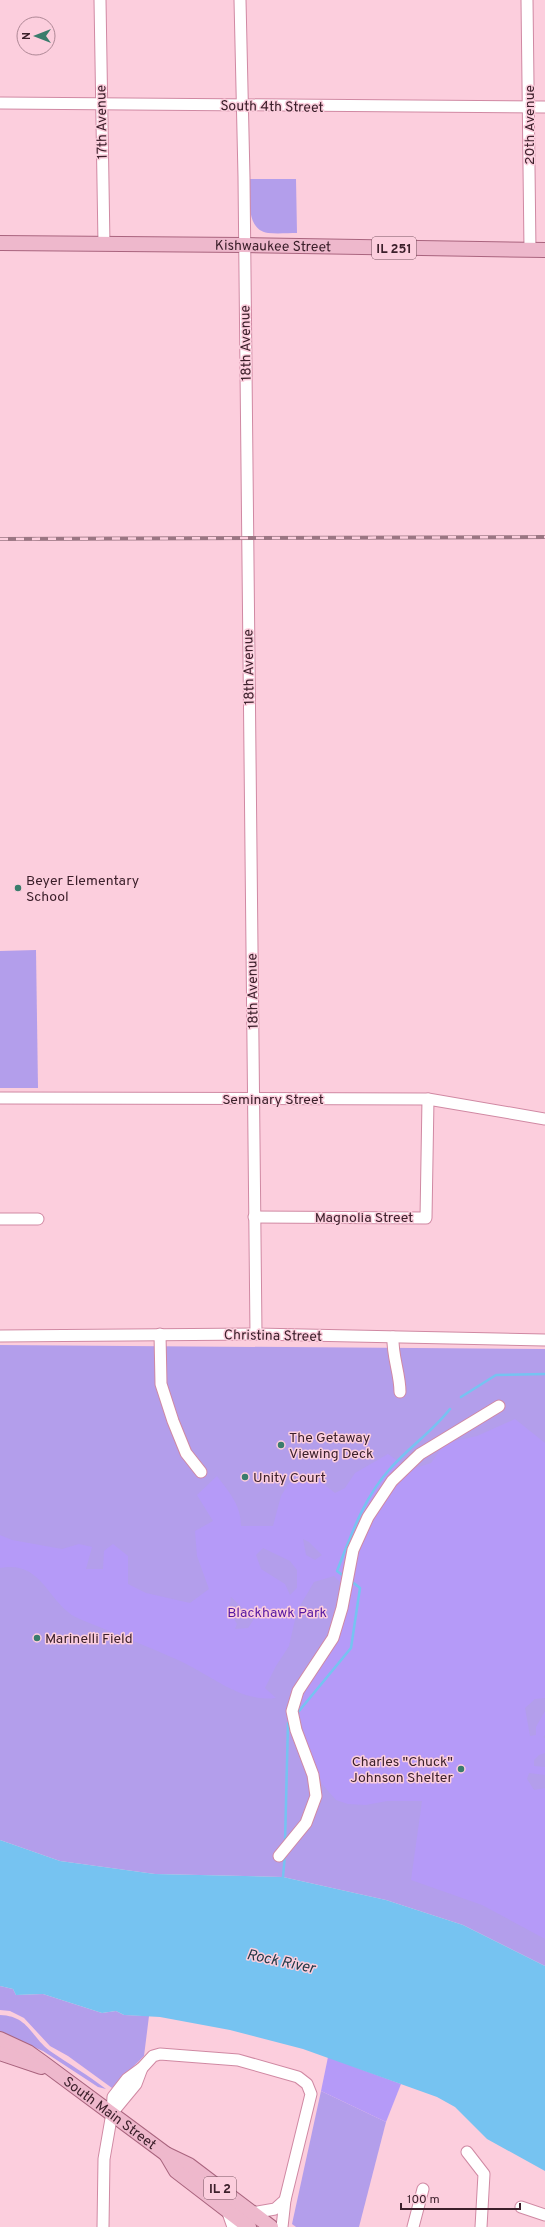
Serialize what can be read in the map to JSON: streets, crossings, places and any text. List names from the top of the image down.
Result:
{
  "streets": {
    "main road": [
      "Kishwaukee Street",
      "IL 251",
      "South Main Street",
      "IL 2"
    ],
    "street": [
      "South 4th Street",
      "17th Avenue",
      "20th Avenue",
      "18th Avenue",
      "Seminary Street",
      "Magnolia Street",
      "Christina Street"
    ]
  },
  "crossings": [
    ["South 4th Street", "17th Avenue"],
    ["South 4th Street", "20th Avenue"],
    ["South 4th Street", "18th Avenue"],
    ["17th Avenue", "Kishwaukee Street"],
    ["20th Avenue", "Kishwaukee Street"],
    ["Kishwaukee Street", "18th Avenue"],
    ["18th Avenue", "Seminary Street"],
    ["18th Avenue", "Magnolia Street"],
    ["18th Avenue", "Christina Street"],
    ["Seminary Street", "Magnolia Street"]
  ],
  "water": ["Rock River"],
  "parks": ["Blackhawk Park"],
  "places": [
    "Beyer Elementary School",
    "The Getaway Viewing Deck",
    "Unity Court",
    "Marinelli Field",
    "Charles \"Chuck\" Johnson Shelter"
  ],
  "scale_bar": "100 m",
  "north": "left"
}
